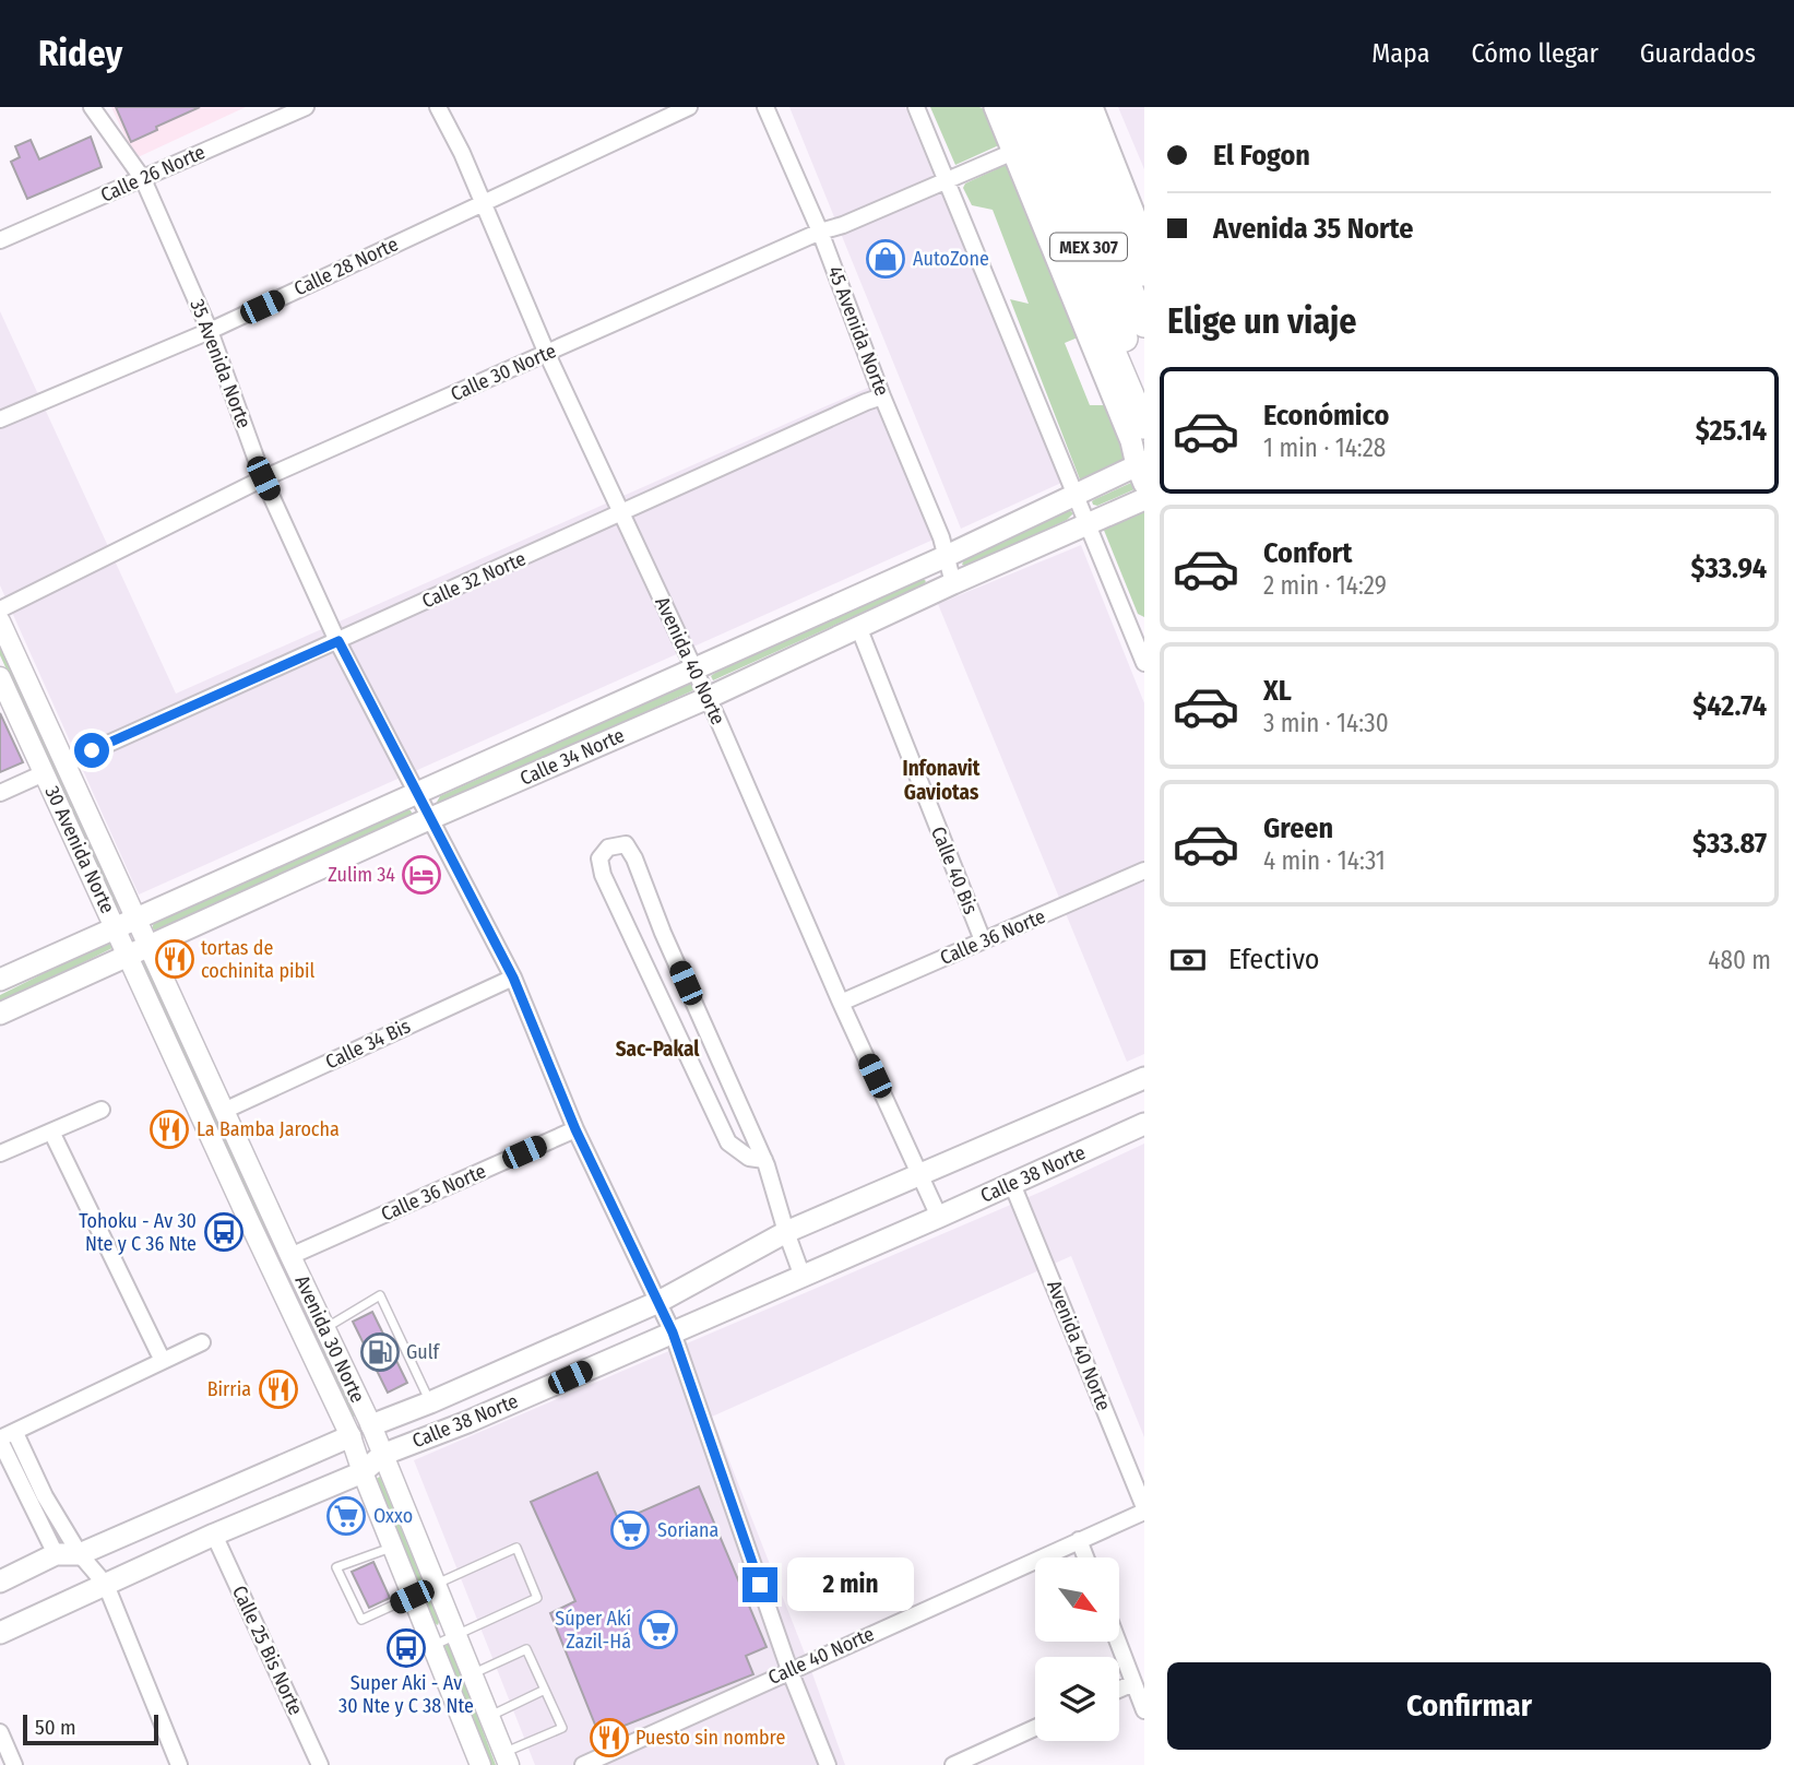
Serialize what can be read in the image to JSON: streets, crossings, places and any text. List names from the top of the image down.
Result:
{
  "streets": {
    "highway": ["MEX 307"],
    "main road": ["Calle 34 Norte", "Calle 38 Norte"],
    "street": [
      "Calle 26 Norte",
      "Calle 28 Norte",
      "45 Avenida Norte",
      "35 Avenida Norte",
      "Calle 30 Norte",
      "Calle 32 Norte",
      "Avenida 40 Norte",
      "30 Avenida Norte",
      "Calle 40 Bis",
      "Calle 36 Norte",
      "Calle 34 Bis",
      "Avenida 30 Norte",
      "Calle 25 Bis Norte",
      "Calle 40 Norte"
    ]
  },
  "crossings": [
    ["Calle 26 Norte", "35 Avenida Norte"],
    ["Calle 28 Norte", "35 Avenida Norte"],
    ["Calle 28 Norte", "Avenida 40 Norte"],
    ["45 Avenida Norte", "Calle 30 Norte"],
    ["45 Avenida Norte", "Calle 32 Norte"],
    ["45 Avenida Norte", "Calle 34 Norte"],
    ["35 Avenida Norte", "Calle 30 Norte"],
    ["35 Avenida Norte", "Calle 32 Norte"],
    ["35 Avenida Norte", "Calle 34 Norte"],
    ["35 Avenida Norte", "Calle 36 Norte"],
    ["35 Avenida Norte", "Calle 34 Bis"],
    ["35 Avenida Norte", "Calle 38 Norte"],
    ["35 Avenida Norte", "Calle 40 Norte"],
    ["Calle 30 Norte", "Avenida 40 Norte"],
    ["Calle 32 Norte", "Avenida 40 Norte"],
    ["Calle 32 Norte", "30 Avenida Norte"],
    ["Avenida 40 Norte", "Calle 34 Norte"],
    ["Avenida 40 Norte", "Calle 36 Norte"],
    ["Avenida 40 Norte", "Calle 38 Norte"],
    ["Avenida 40 Norte", "Calle 40 Norte"],
    ["Calle 34 Norte", "30 Avenida Norte"],
    ["Calle 34 Norte", "Calle 40 Bis"],
    ["Calle 34 Norte", "Avenida 30 Norte"],
    ["30 Avenida Norte", "Avenida 30 Norte"],
    ["Calle 40 Bis", "Calle 36 Norte"],
    ["Calle 36 Norte", "Avenida 30 Norte"],
    ["Calle 34 Bis", "Avenida 30 Norte"],
    ["Calle 38 Norte", "Avenida 30 Norte"],
    ["Calle 38 Norte", "Calle 25 Bis Norte"]
  ],
  "districts": ["Infonavit Gaviotas", "Sac-Pakal"],
  "places": {
    "shop": ["AutoZone"],
    "hotel": ["Zulim 34"],
    "restaurant": [
      "tortas de cochinita pibil",
      "La Bamba Jarocha",
      "Birria",
      "Puesto sin nombre"
    ],
    "bus stop": ["Tohoku - Av 30 Nte y C 36 Nte", "Super Aki - Av 30 Nte y C 38 Nte"],
    "fuel station": ["Gulf"],
    "supermarket": ["Oxxo", "Soriana", "Súper Akí Zazil-Há"]
  },
  "scale_bar": "50 m",
  "north": "bottom right",
  "page": {
    "header": "Ridey",
    "nav": ["Mapa", "Cómo llegar", "Guardados"],
    "banner": ["El Fogon", "Avenida 35 Norte"],
    "heading": "Elige un viaje",
    "list": [
      {
        "name": "Económico",
        "note": "1 min · 14:28",
        "value": "$25.14"
      },
      {
        "name": "Confort",
        "note": "2 min · 14:29",
        "value": "$33.94"
      },
      {
        "name": "XL",
        "note": "3 min · 14:30",
        "value": "$42.74"
      },
      {
        "name": "Green",
        "note": "4 min · 14:31",
        "value": "$33.87"
      }
    ],
    "pay": ["Efectivo", "480 m"],
    "bubble": "2 min",
    "buttons": "Confirmar",
    "scale": "50 m"
  }
}
